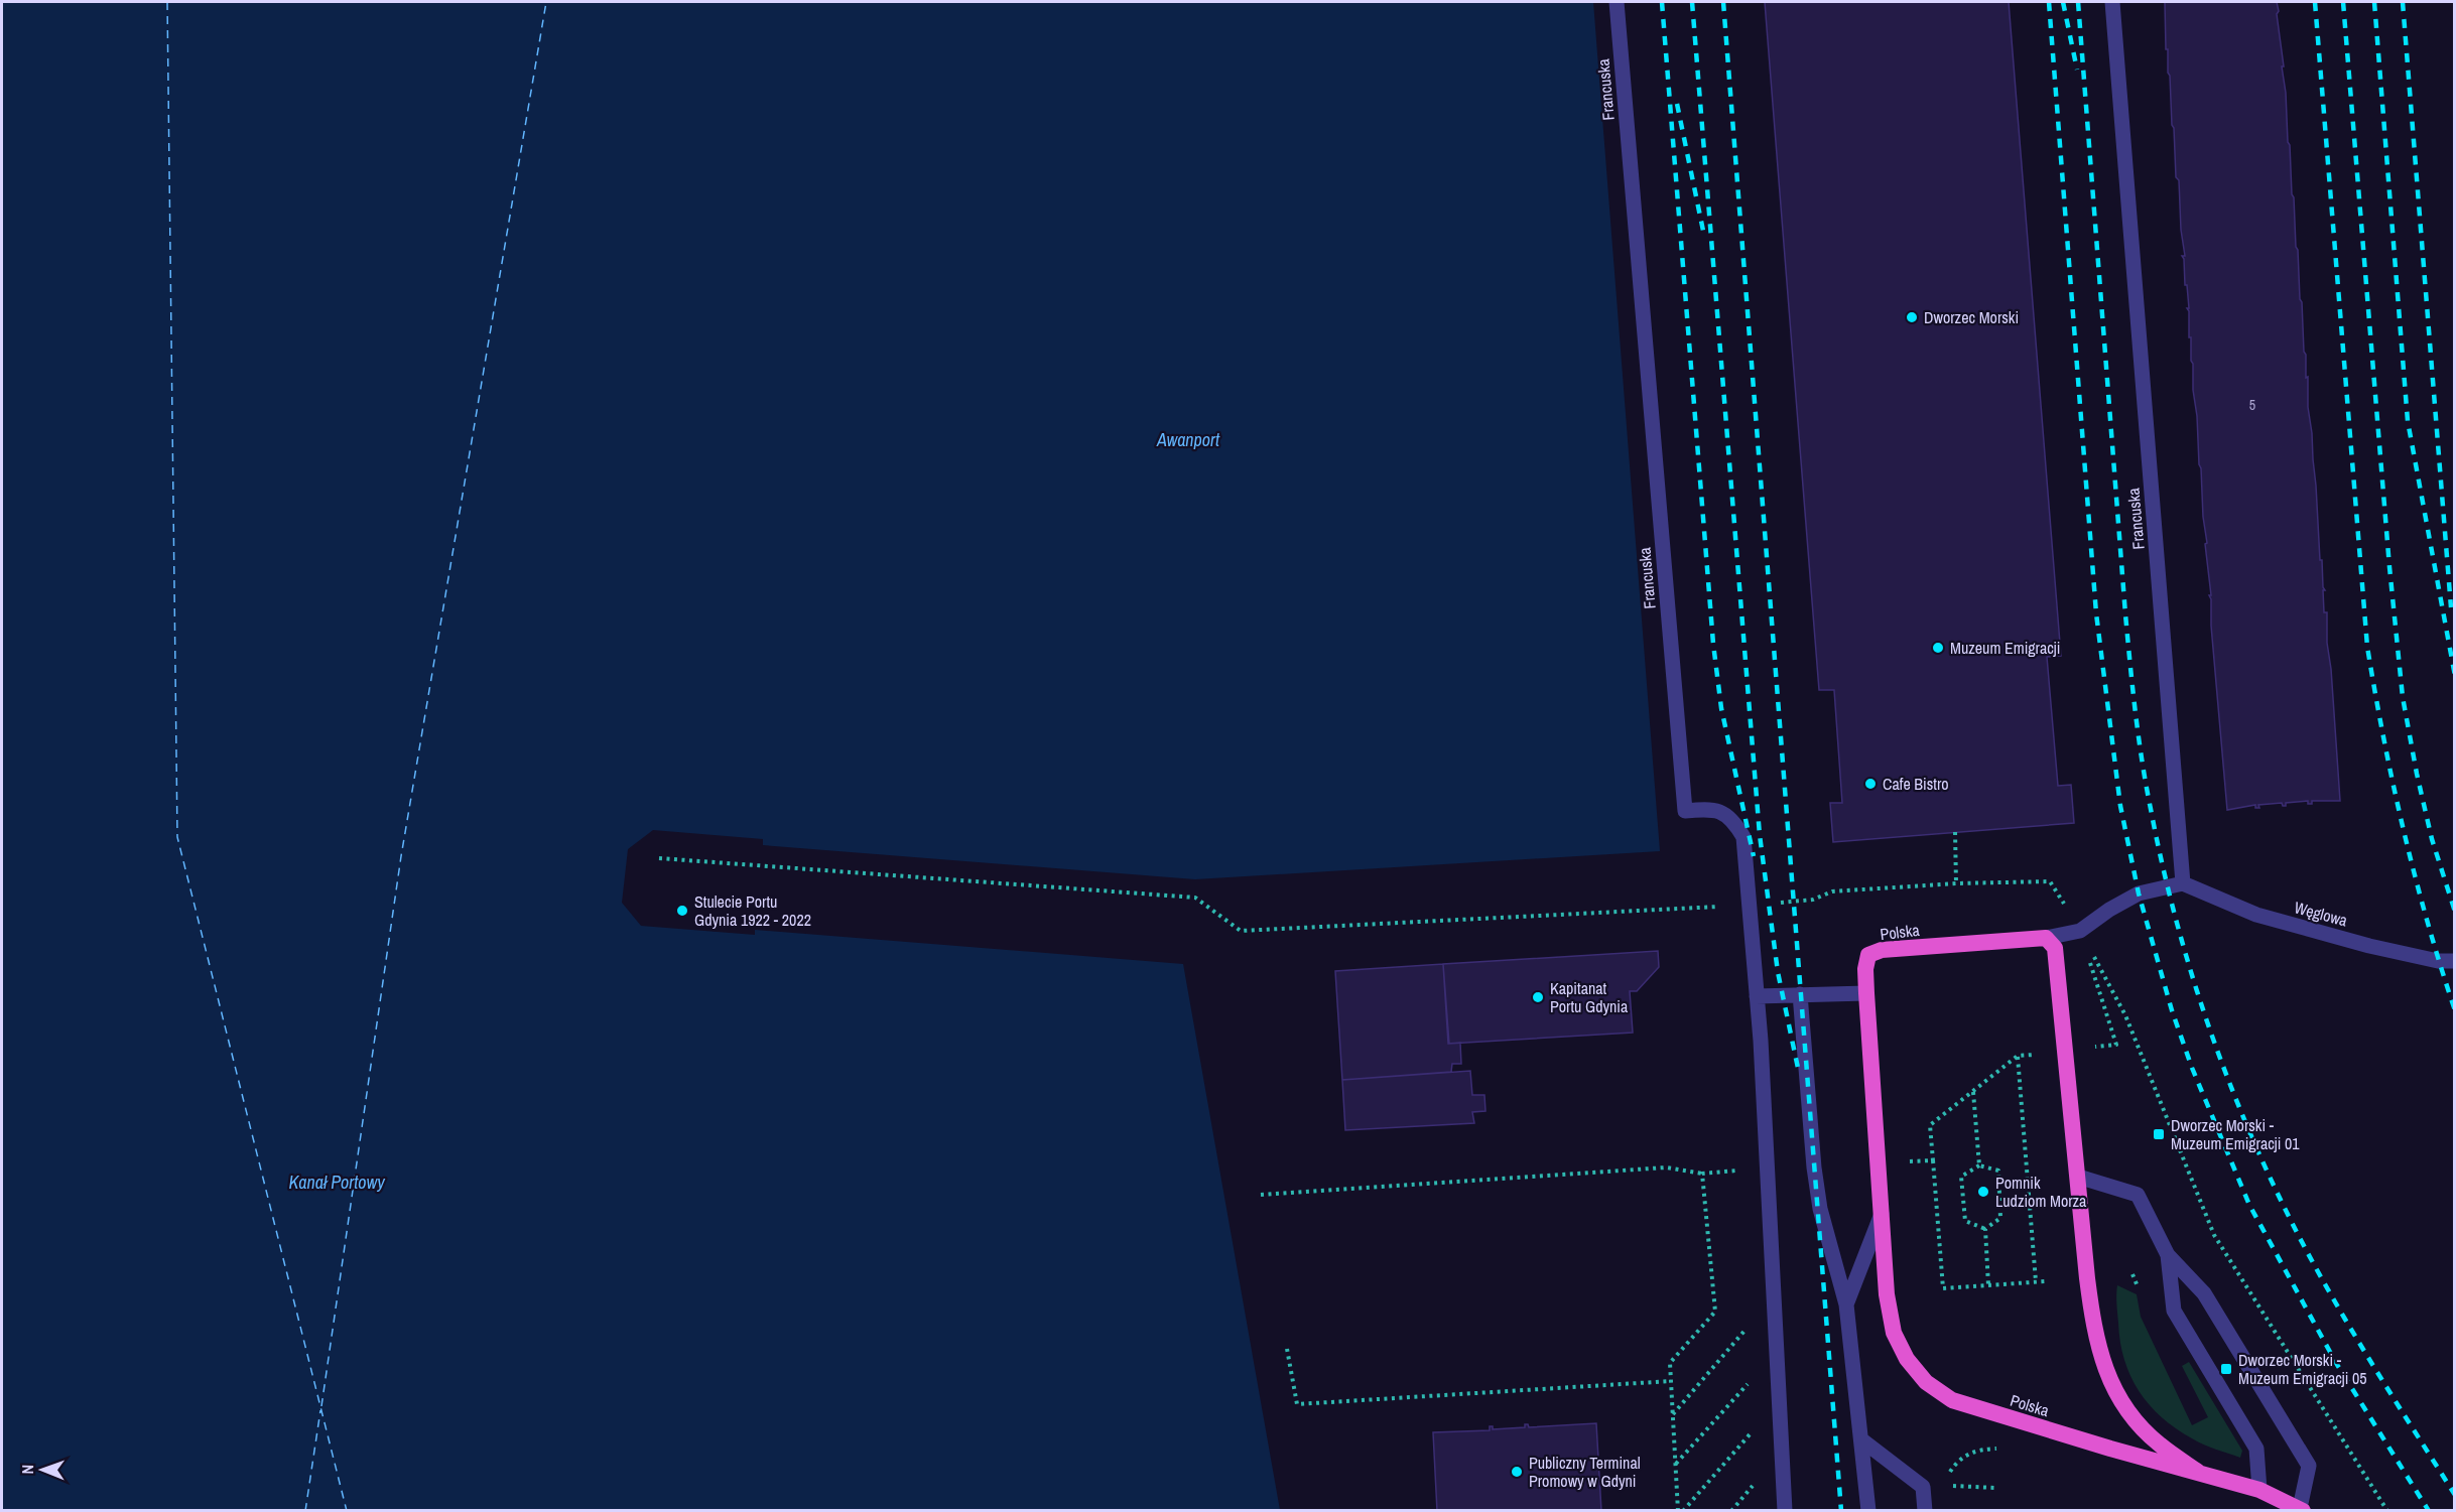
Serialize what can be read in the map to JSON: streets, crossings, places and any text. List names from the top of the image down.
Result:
{
  "streets": {
    "highway": ["Polska"],
    "lane": ["Francuska", "Węglowa"]
  },
  "crossings": [
    ["Francuska", "Węglowa"]
  ],
  "water": ["Awanport", "Kanał Portowy"],
  "places": {
    "other": [
      "Dworzec Morski",
      "Muzeum Emigracji",
      "Cafe Bistro",
      "Stulecie Portu Gdynia 1922 - 2022",
      "Kapitanat Portu Gdynia",
      "Pomnik Ludziom Morza",
      "Publiczny Terminal Promowy w Gdyni"
    ],
    "transit": ["Dworzec Morski - Muzeum Emigracji 01", "Dworzec Morski - Muzeum Emigracji 05"]
  },
  "house_numbers": ["5"],
  "north": "left"
}
